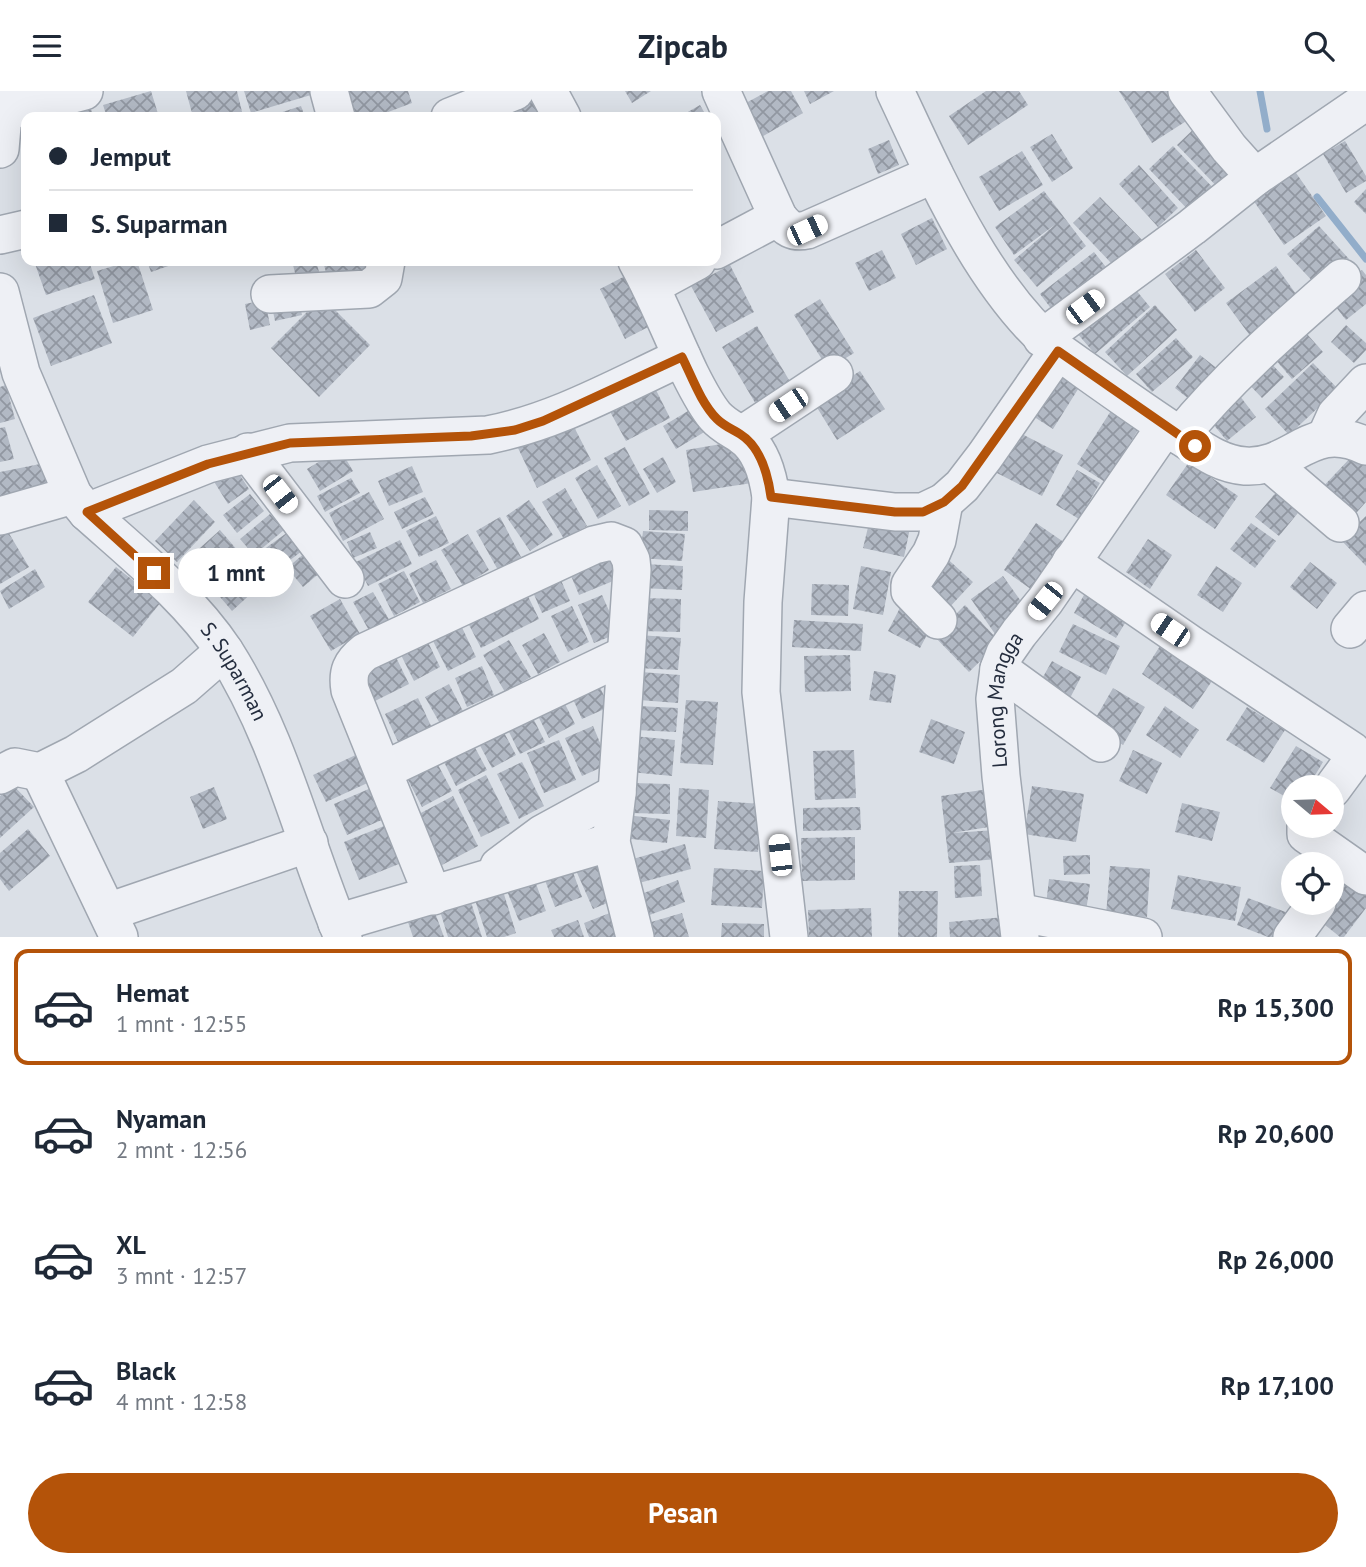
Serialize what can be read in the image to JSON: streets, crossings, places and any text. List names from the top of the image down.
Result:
{
  "streets": {
    "street": ["S. Suparman", "Lorong Mangga"]
  },
  "north": "right",
  "page": {
    "header": "Zipcab",
    "banner": ["Jemput", "S. Suparman"],
    "bubble": "1 mnt",
    "list": [
      {
        "name": "Hemat",
        "note": "1 mnt · 12:55",
        "value": "Rp 15,300"
      },
      {
        "name": "Nyaman",
        "note": "2 mnt · 12:56",
        "value": "Rp 20,600"
      },
      {
        "name": "XL",
        "note": "3 mnt · 12:57",
        "value": "Rp 26,000"
      },
      {
        "name": "Black",
        "note": "4 mnt · 12:58",
        "value": "Rp 17,100"
      }
    ],
    "buttons": "Pesan"
  }
}
